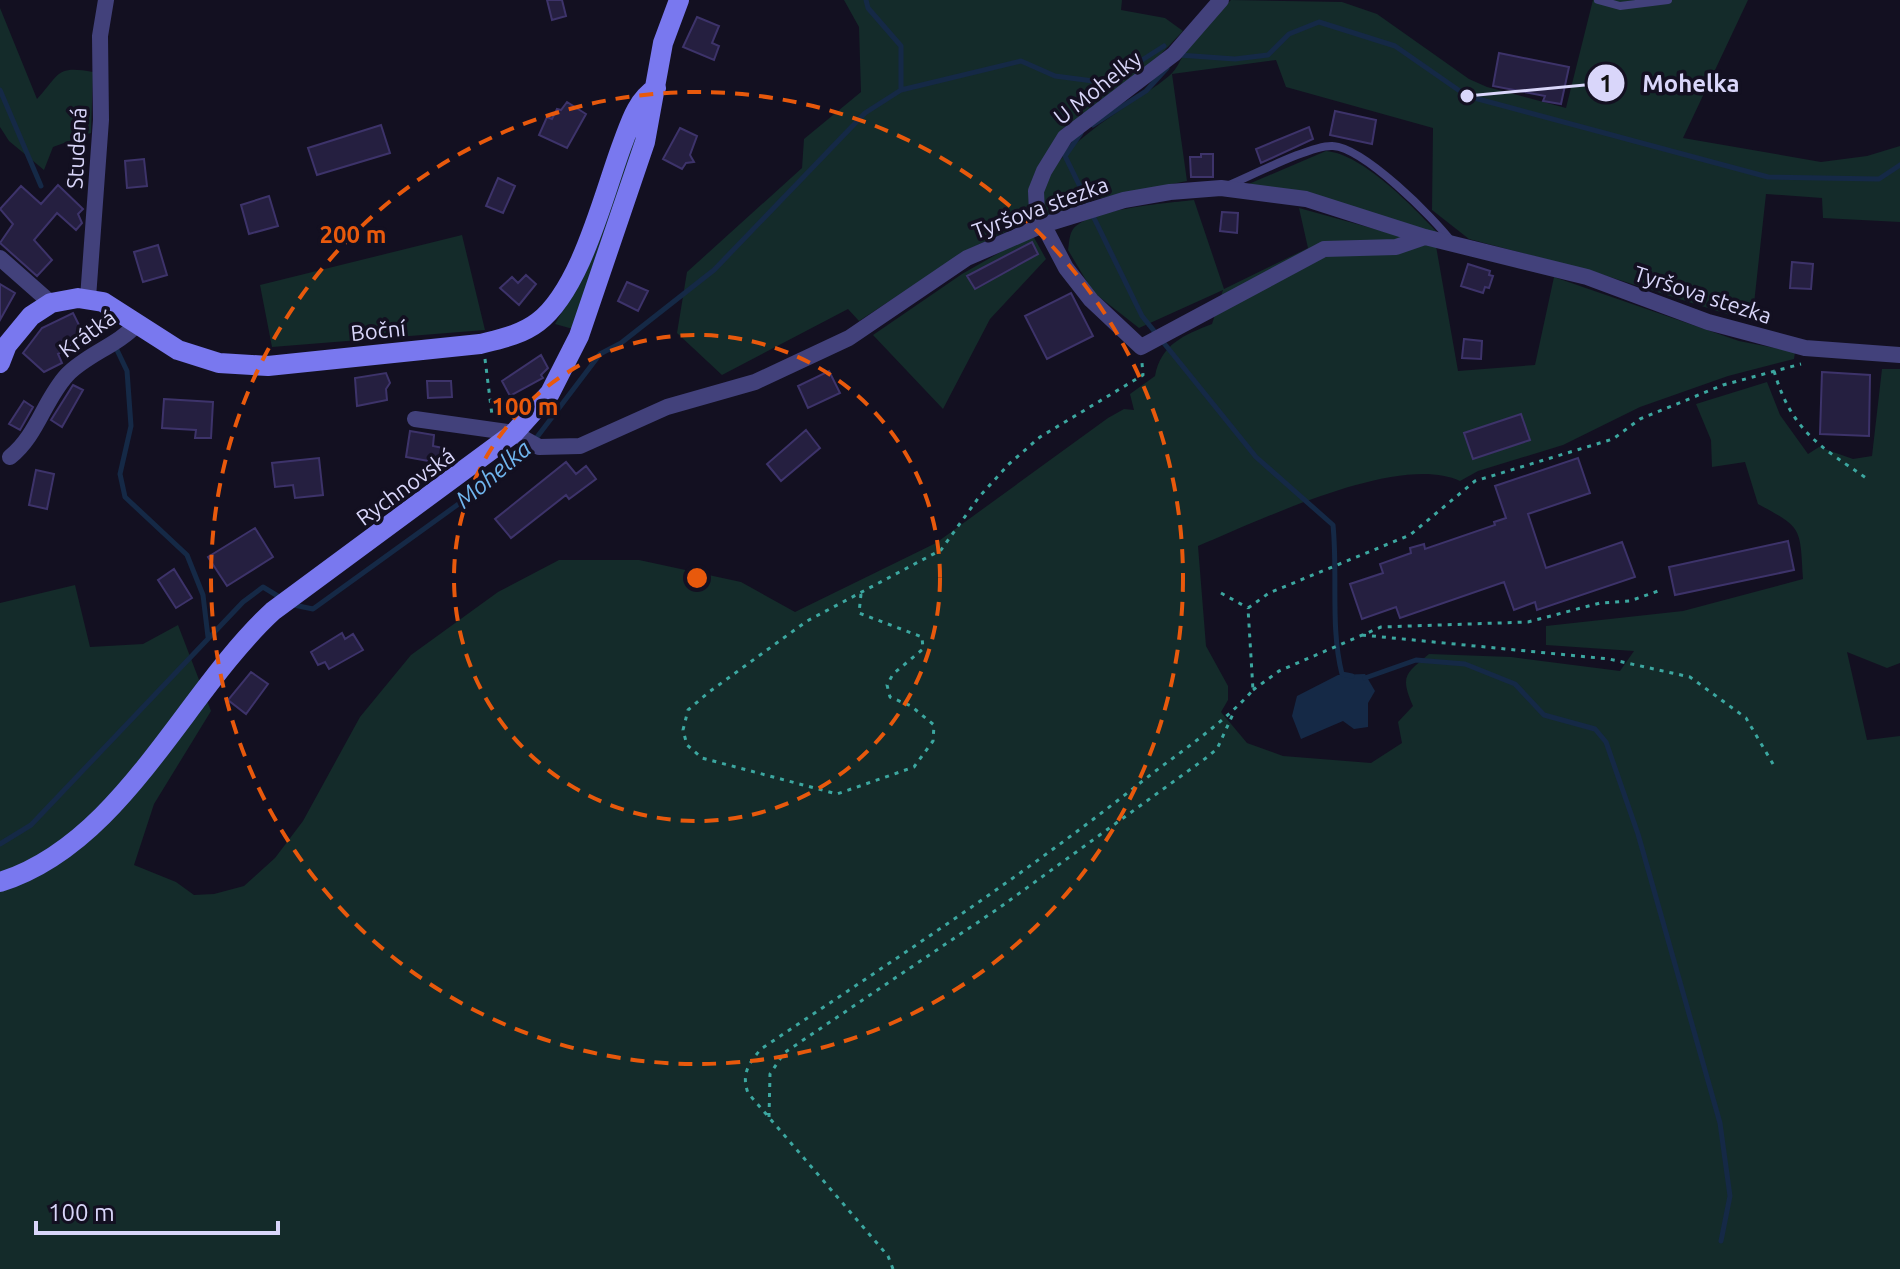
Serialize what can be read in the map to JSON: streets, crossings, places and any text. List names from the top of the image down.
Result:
{
  "streets": {
    "street": [
      "U Mohelky",
      "Studená",
      "Tyršova stezka",
      "Boční",
      "Krátká",
      "Rychnovská"
    ]
  },
  "crossings": [
    ["U Mohelky", "Tyršova stezka"],
    ["Studená", "Boční"],
    ["Tyršova stezka", "Rychnovská"],
    ["Boční", "Krátká"],
    ["Boční", "Rychnovská"]
  ],
  "water": ["Mohelka"],
  "places": ["Mohelka"],
  "scale_bar": "100 m",
  "rings": ["200 m", "100 m"]
}
